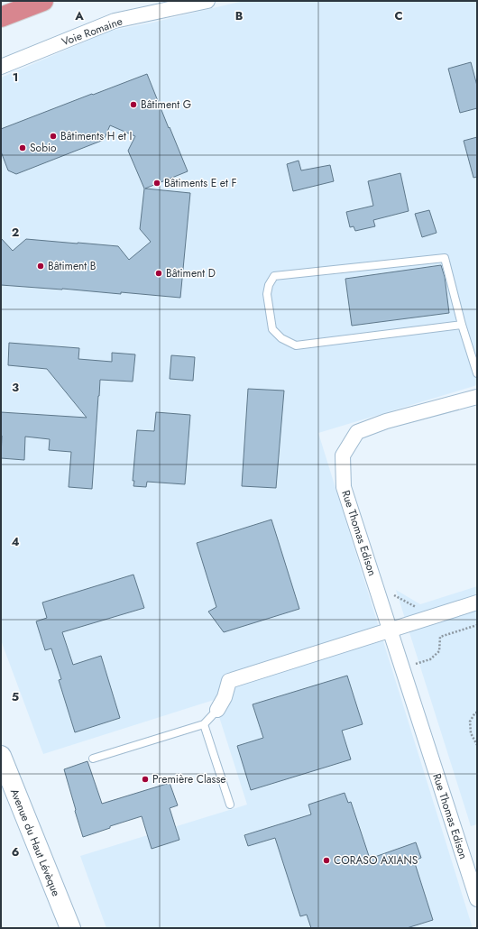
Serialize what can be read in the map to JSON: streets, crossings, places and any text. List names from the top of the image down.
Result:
{
  "streets": {
    "main road": ["Avenue du Haut Lévèque"],
    "street": ["Voie Romaine", "Rue Thomas Edison"]
  },
  "places": [
    "Bâtiment G",
    "Bâtiments H et I",
    "Sobio",
    "Bâtiments E et F",
    "Bâtiment B",
    "Bâtiment D",
    "Première Classe",
    "CORASO AXIANS"
  ],
  "grid": {
    "columns": ["A", "B", "C"],
    "rows": [
      "1",
      "2",
      "3",
      "4",
      "5",
      "6"
    ]
  }
}
